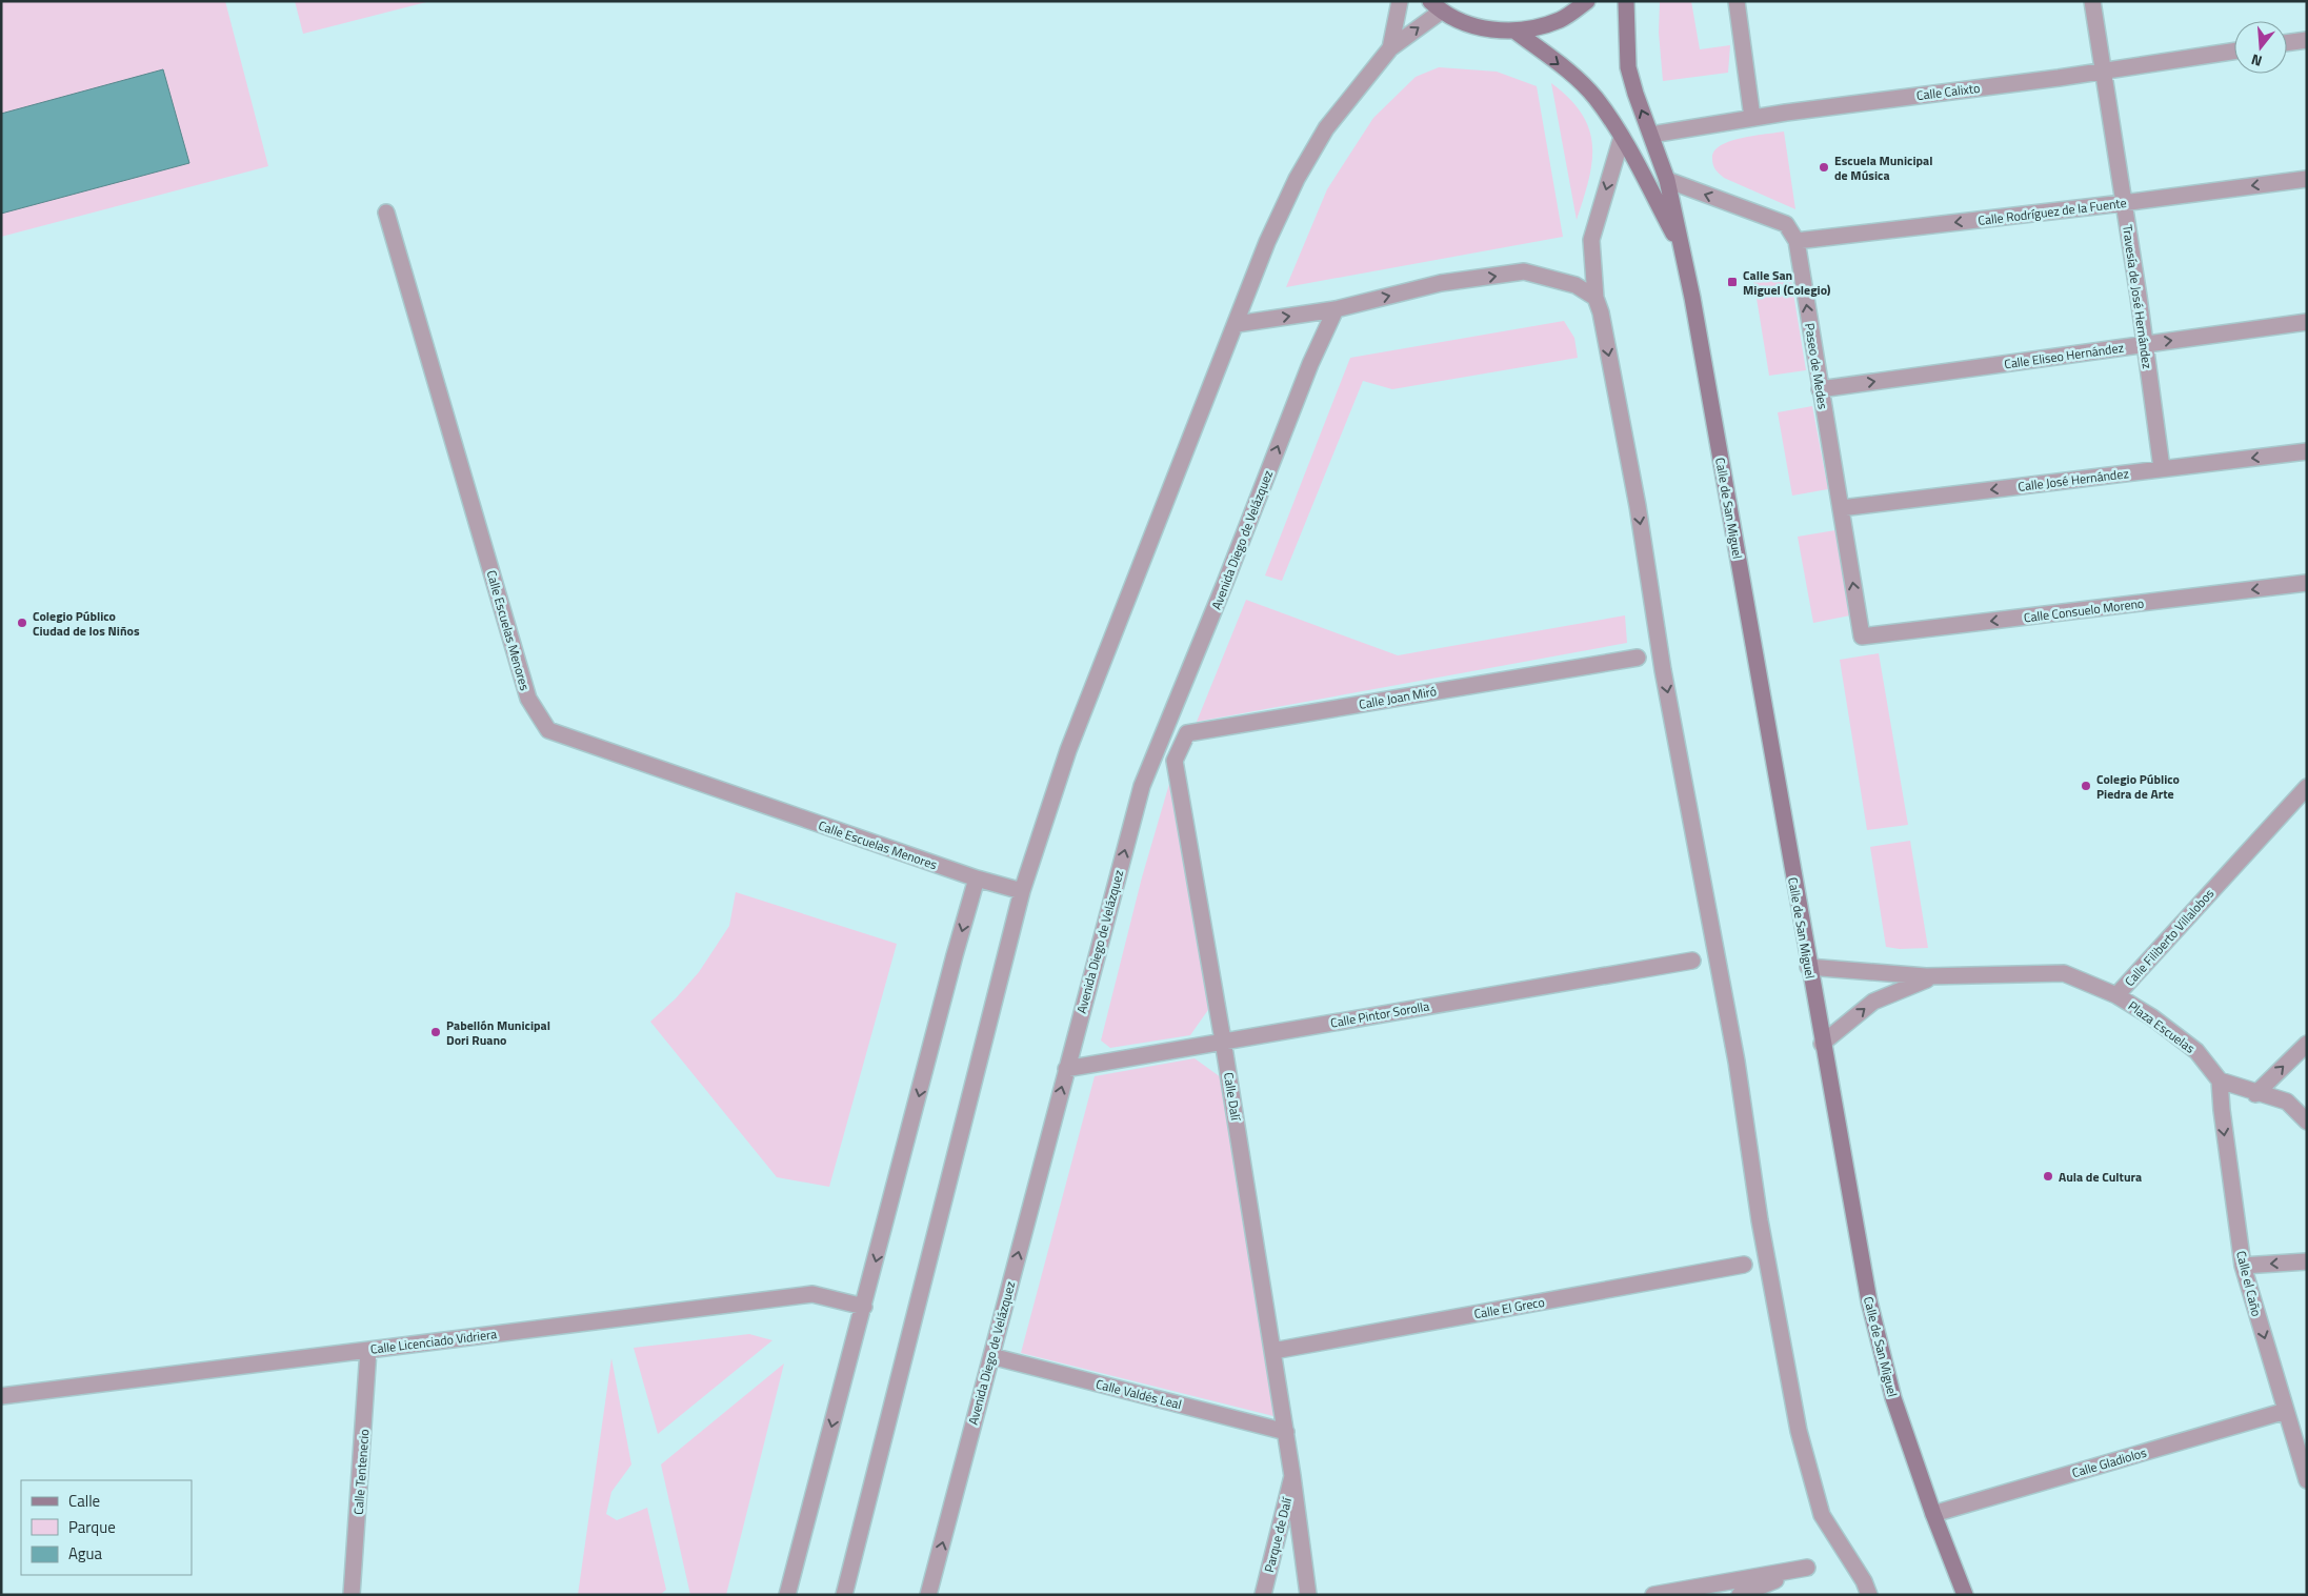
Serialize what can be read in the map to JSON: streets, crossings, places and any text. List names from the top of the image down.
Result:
{
  "streets": {
    "main road": ["Calle de San Miguel"],
    "street": [
      "Calle Calixto",
      "Calle Rodríguez de la Fuente",
      "Travesía de José Hernández",
      "Calle Eliseo Hernández",
      "Paseo de Medes",
      "Calle José Hernández",
      "Avenida Diego de Velázquez",
      "Calle Consuelo Moreno",
      "Calle Escuelas Menores",
      "Calle Joan Miró",
      "Calle Filiberto Villalobos",
      "Calle Pintor Sorolla",
      "Plaza Escuelas",
      "Calle Dalí",
      "Calle el Caño",
      "Calle El Greco",
      "Calle Licenciado Vidriera",
      "Calle Valdés Leal",
      "Calle Gladiolos",
      "Calle Tentenecio",
      "Parque de Dalí"
    ]
  },
  "crossings": [
    ["Calle Calixto", "Travesía de José Hernández"],
    ["Calle Calixto", "Calle de San Miguel"],
    ["Calle Rodríguez de la Fuente", "Travesía de José Hernández"],
    ["Calle Rodríguez de la Fuente", "Paseo de Medes"],
    ["Travesía de José Hernández", "Calle Eliseo Hernández"],
    ["Travesía de José Hernández", "Calle José Hernández"],
    ["Calle Eliseo Hernández", "Paseo de Medes"],
    ["Paseo de Medes", "Calle José Hernández"],
    ["Paseo de Medes", "Calle Consuelo Moreno"],
    ["Calle de San Miguel", "Calle Filiberto Villalobos"],
    ["Calle de San Miguel", "Calle Gladiolos"],
    ["Avenida Diego de Velázquez", "Calle Pintor Sorolla"],
    ["Avenida Diego de Velázquez", "Calle Valdés Leal"],
    ["Calle Joan Miró", "Calle Dalí"],
    ["Calle Filiberto Villalobos", "Plaza Escuelas"],
    ["Calle Pintor Sorolla", "Calle Dalí"],
    ["Plaza Escuelas", "Calle el Caño"],
    ["Calle Dalí", "Calle El Greco"],
    ["Calle Dalí", "Calle Valdés Leal"],
    ["Calle Dalí", "Parque de Dalí"],
    ["Calle el Caño", "Calle Gladiolos"],
    ["Calle Licenciado Vidriera", "Calle Tentenecio"],
    ["Calle Valdés Leal", "Parque de Dalí"]
  ],
  "one_way": [
    "Calle Rodríguez de la Fuente",
    "Calle Eliseo Hernández",
    "Paseo de Medes",
    "Calle José Hernández",
    "Calle Consuelo Moreno",
    "Calle el Caño"
  ],
  "places": {
    "other": [
      "Escuela Municipal de Música",
      "Colegio Público Ciudad de los Niños",
      "Colegio Público Piedra de Arte",
      "Pabellón Municipal Dori Ruano",
      "Aula de Cultura"
    ],
    "transit": ["Calle San Miguel (Colegio)"]
  },
  "legend": ["Calle", "Parque", "Agua"],
  "north": "bottom"
}
